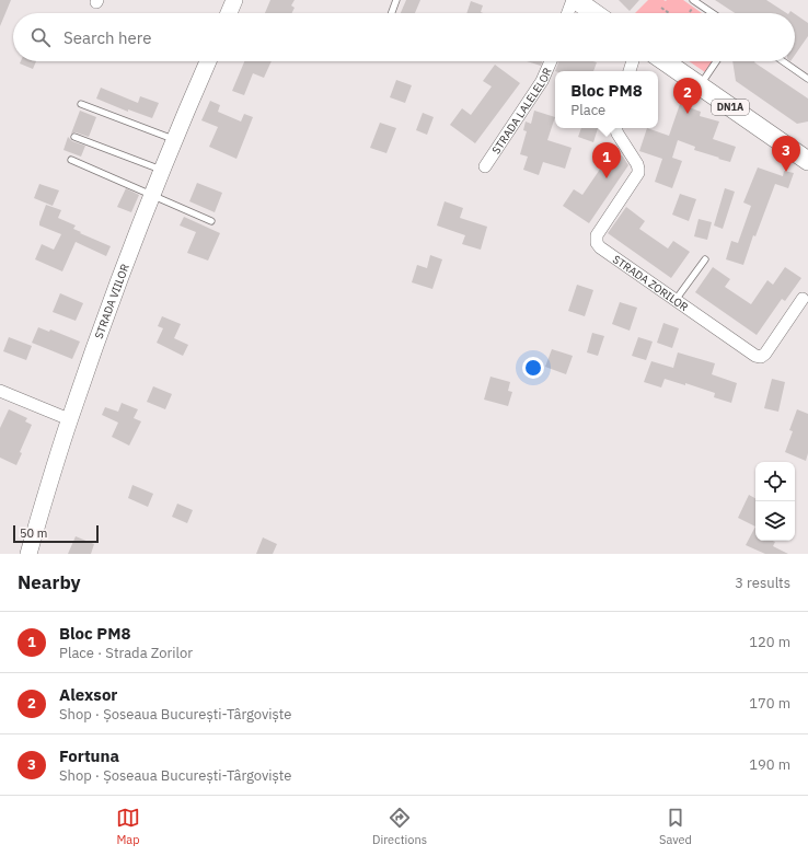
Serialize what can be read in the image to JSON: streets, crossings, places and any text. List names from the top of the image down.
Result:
{
  "streets": {
    "main road": ["DN1A", "STRADA VIILOR"],
    "street": ["STRADA LALELELOR", "STRADA ZORILOR"]
  },
  "scale_bar": "50 m",
  "page": {
    "search": "Search here",
    "popup": ["Bloc PM8", "Place"],
    "pins": ["2", "3", "1"],
    "scale": "50 m",
    "heading": ["Nearby", "3 results"],
    "list": [
      {
        "mark": "1",
        "name": "Bloc PM8",
        "note": "Place · Strada Zorilor",
        "value": "120 m"
      },
      {
        "mark": "2",
        "name": "Alexsor",
        "note": "Shop · Șoseaua București-Târgoviște",
        "value": "170 m"
      },
      {
        "mark": "3",
        "name": "Fortuna",
        "note": "Shop · Șoseaua București-Târgoviște",
        "value": "190 m"
      }
    ],
    "nav": ["Map", "Directions", "Saved"]
  }
}
